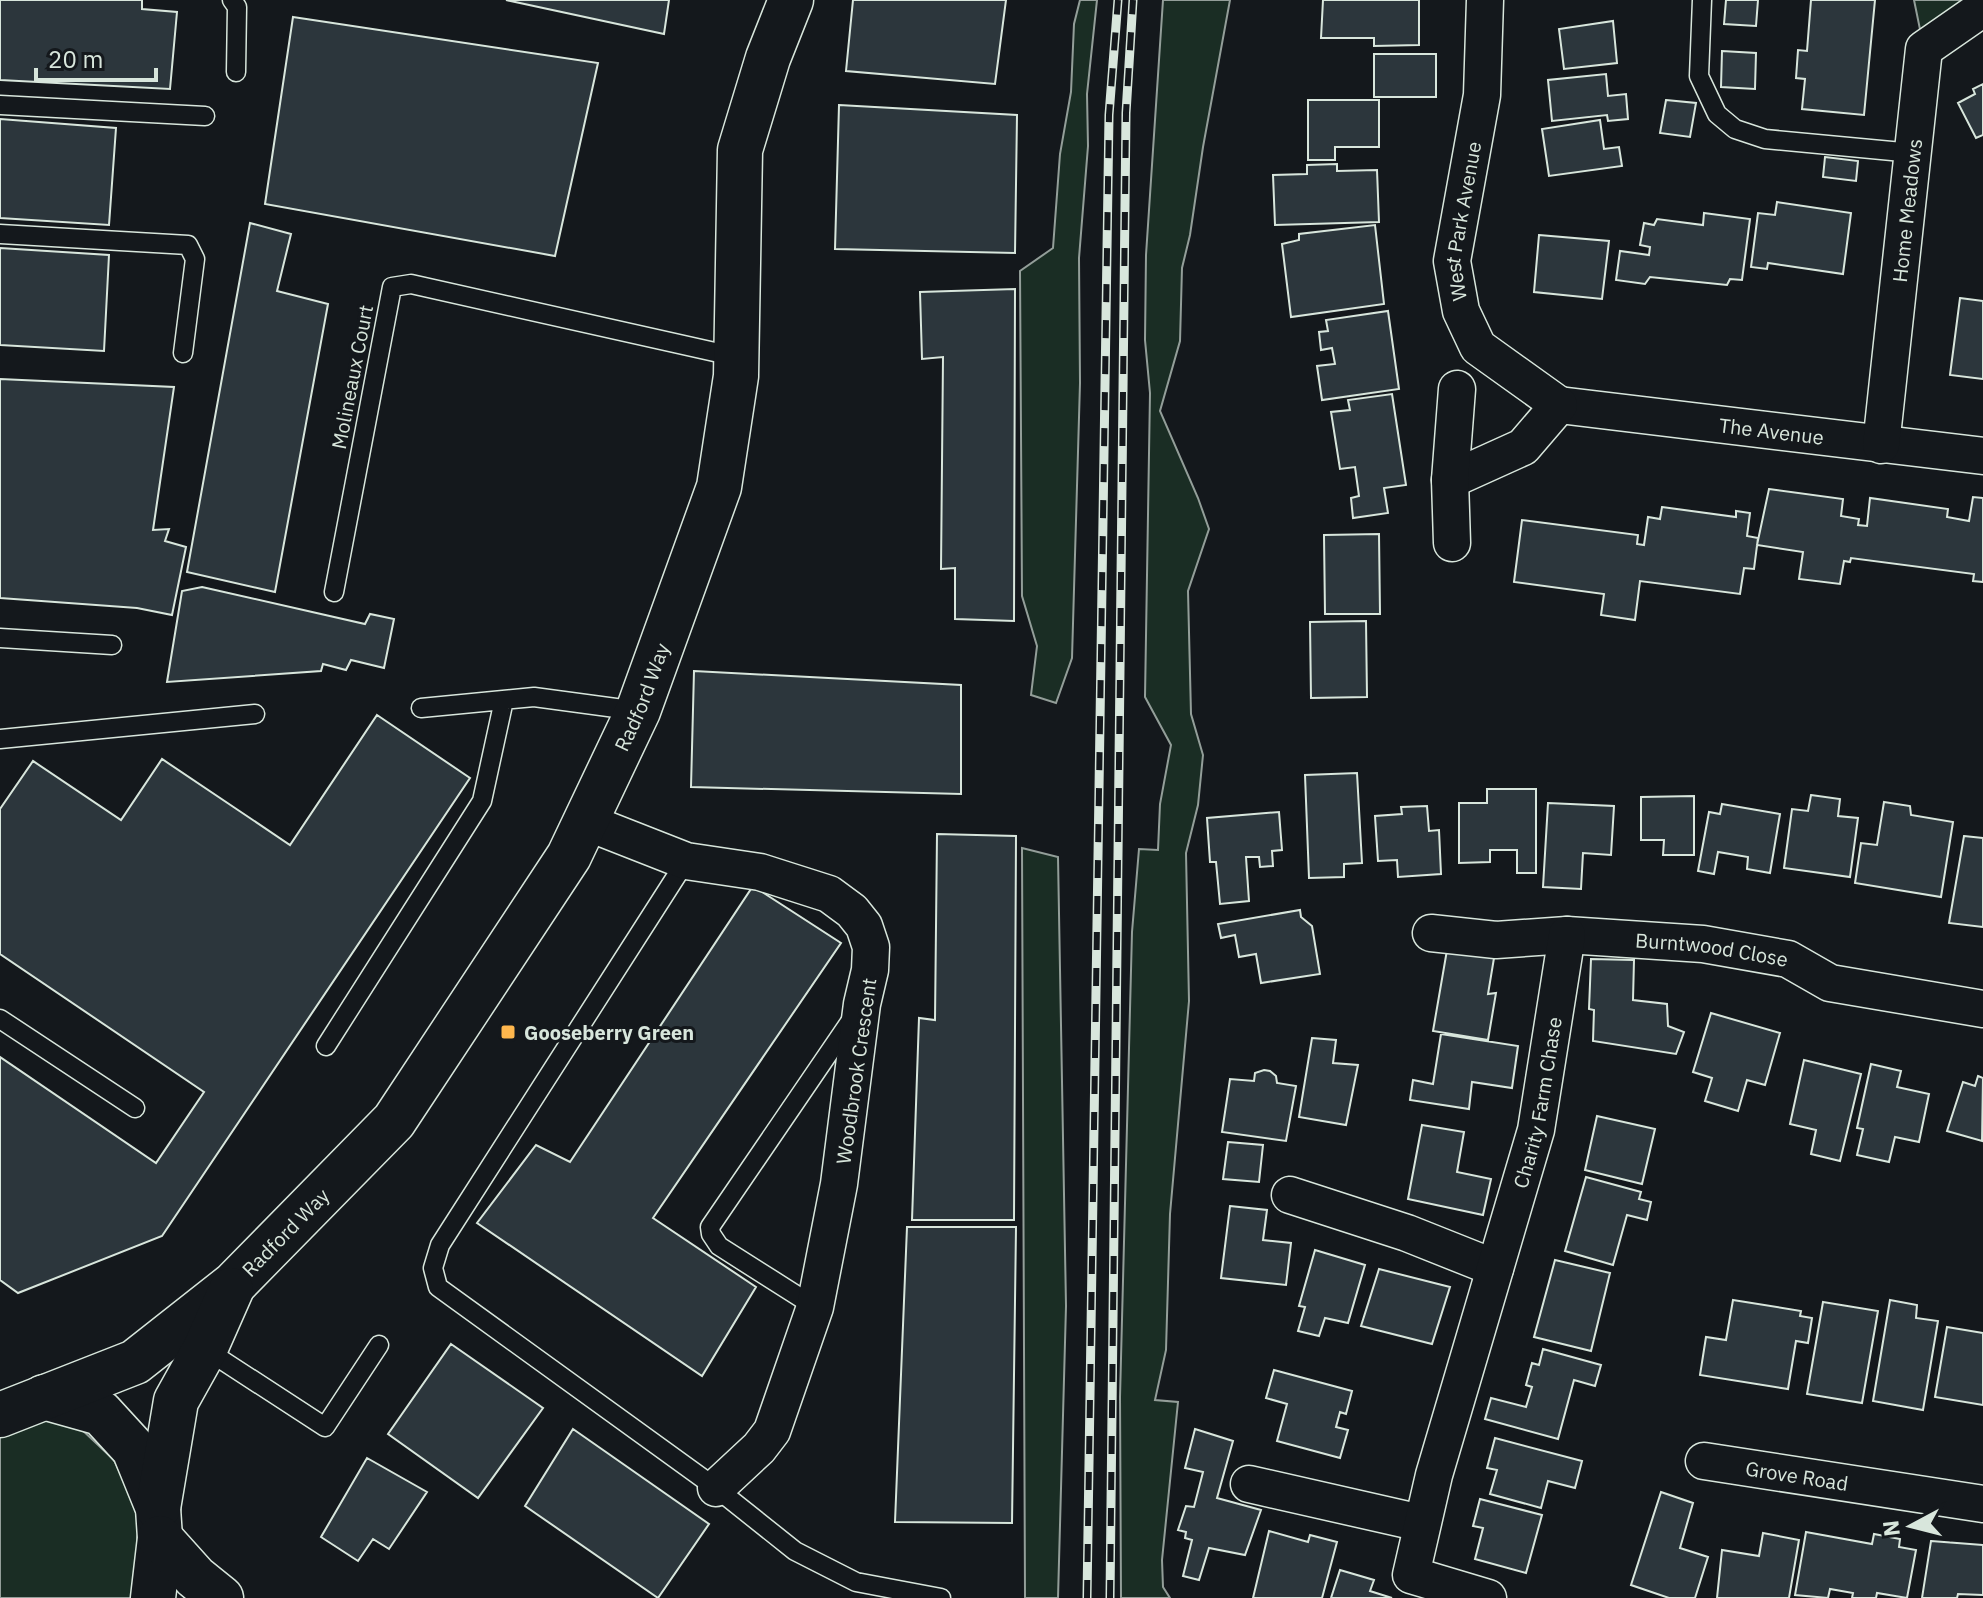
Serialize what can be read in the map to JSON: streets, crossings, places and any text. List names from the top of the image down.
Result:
{
  "streets": {
    "street": [
      "Home Meadows",
      "West Park Avenue",
      "The Avenue",
      "Radford Way",
      "Burntwood Close",
      "Woodbrook Crescent",
      "Charity Farm Chase",
      "Grove Road"
    ],
    "lane": ["Molineaux Court"]
  },
  "crossings": [
    ["Home Meadows", "The Avenue"],
    ["West Park Avenue", "The Avenue"],
    ["Molineaux Court", "Radford Way"],
    ["Radford Way", "Woodbrook Crescent"],
    ["Burntwood Close", "Charity Farm Chase"]
  ],
  "places": {
    "transit": ["Gooseberry Green"]
  },
  "scale_bar": "20 m",
  "north": "left"
}
